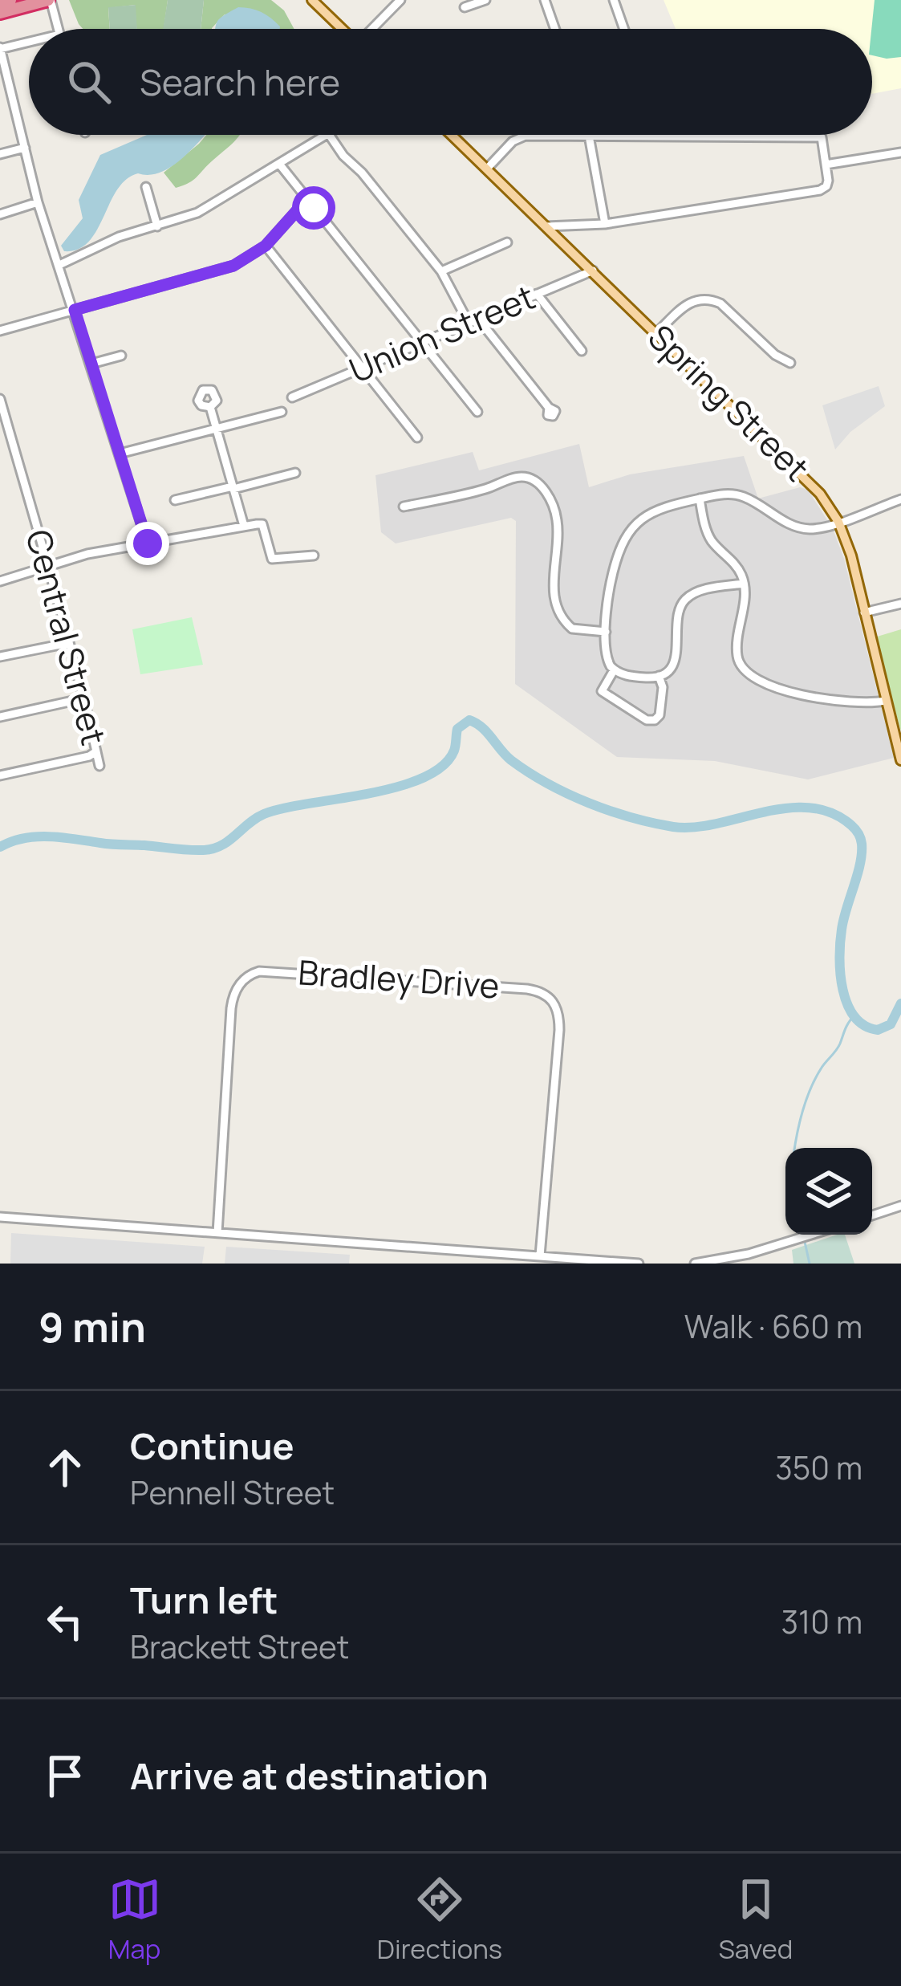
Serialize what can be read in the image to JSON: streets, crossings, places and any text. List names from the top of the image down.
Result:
{
  "streets": {
    "main road": ["Spring Street"],
    "street": ["Union Street", "Central Street", "Bradley Drive"]
  },
  "crossings": [
    ["Union Street", "Spring Street"]
  ],
  "page": {
    "search": "Search here",
    "heading": ["9 min", "Walk · 660 m"],
    "list": [
      ["Continue", "Pennell Street", "350 m"],
      ["Turn left", "Brackett Street", "310 m"],
      "Arrive at destination"
    ],
    "nav": ["Map", "Directions", "Saved"]
  }
}
